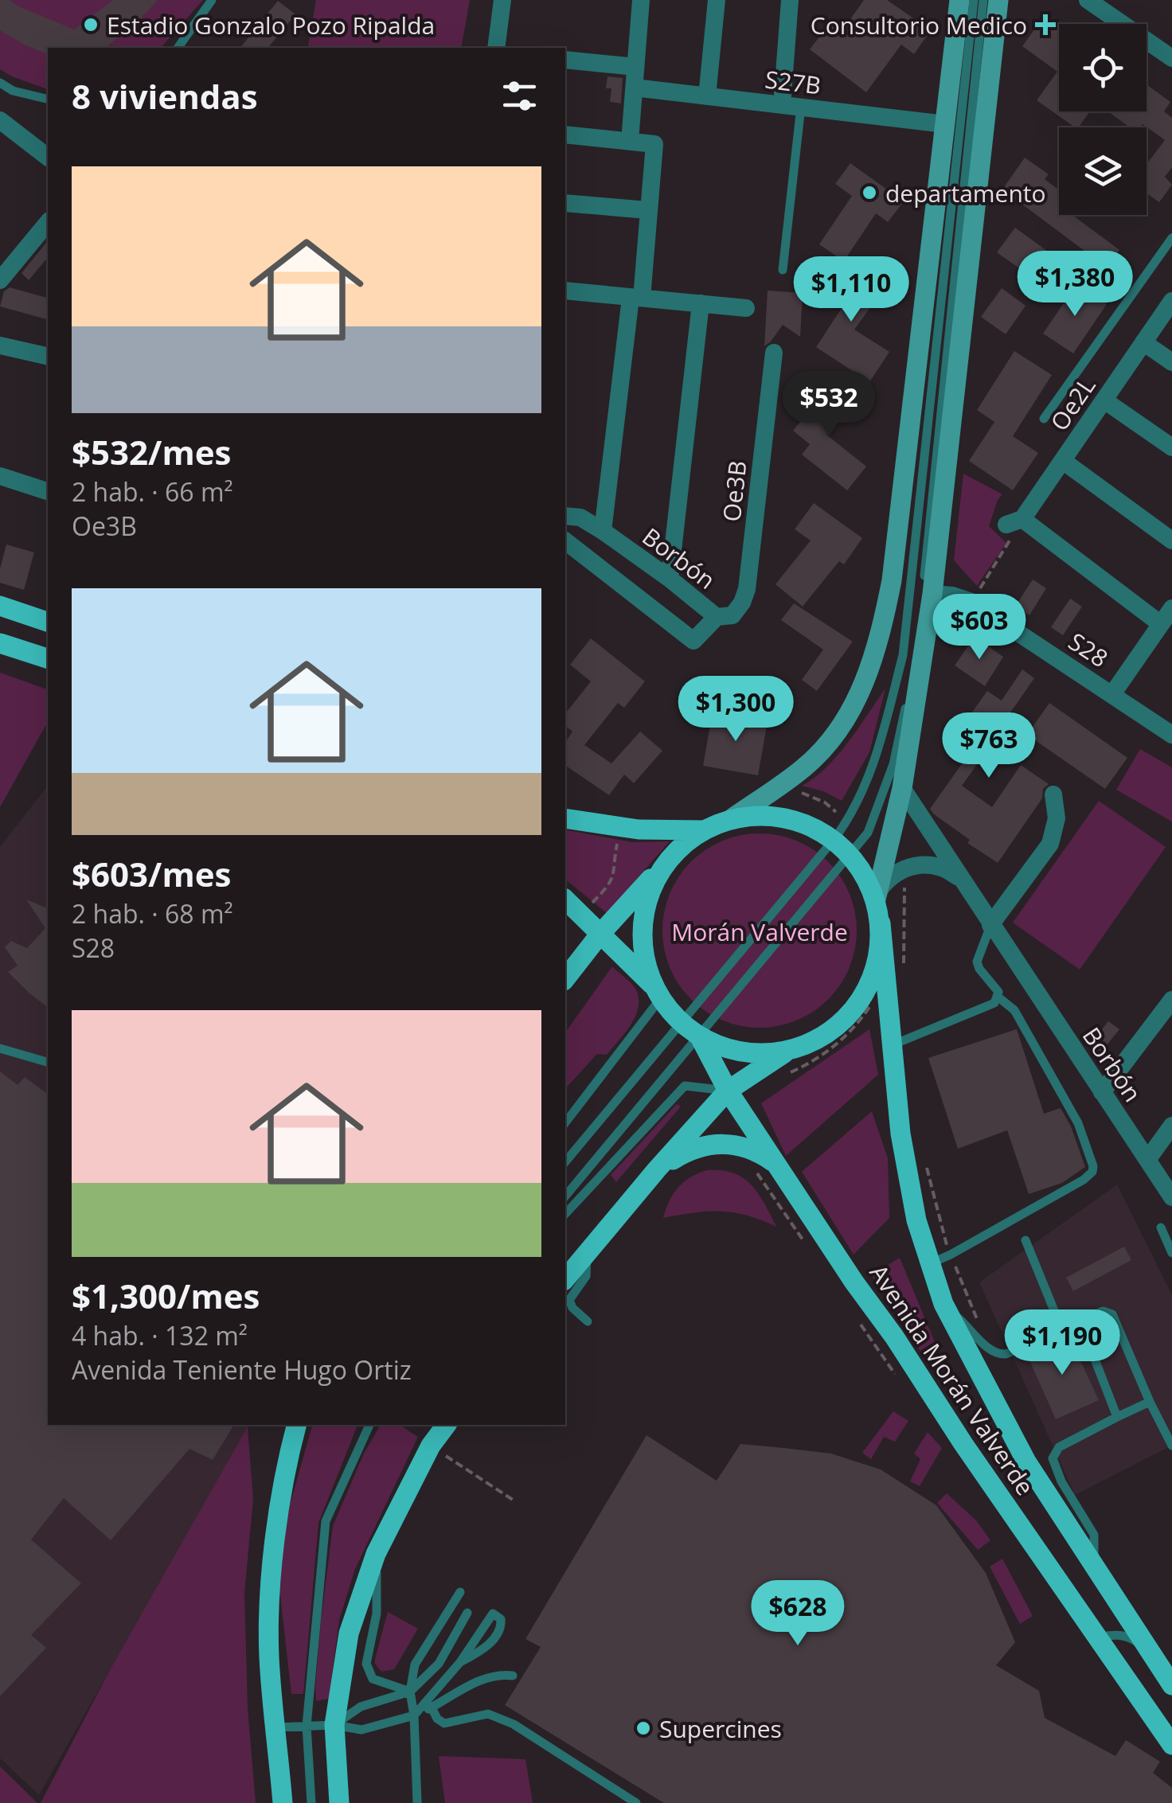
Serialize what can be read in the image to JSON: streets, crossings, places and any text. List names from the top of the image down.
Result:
{
  "streets": {
    "main road": ["Avenida Morán Valverde"],
    "street": [
      "S27B",
      "Oe2L",
      "Oe3B",
      "Borbón",
      "S28"
    ]
  },
  "crossings": [
    ["Oe3B", "Borbón"]
  ],
  "parks": ["Morán Valverde"],
  "places": {
    "other": ["Estadio Gonzalo Pozo Ripalda", "departamento", "Supercines"],
    "health": ["Consultorio Medico"]
  },
  "page": {
    "heading": "8 viviendas",
    "list": [
      {
        "name": "$532/mes",
        "note": "2 hab. · 66 m² · Oe3B"
      },
      {
        "name": "$603/mes",
        "note": "2 hab. · 68 m² · S28"
      },
      {
        "name": "$1,300/mes",
        "note": "4 hab. · 132 m² · Avenida Teniente Hugo Ortiz"
      }
    ],
    "price": [
      "$1,380",
      "$1,110",
      "$532",
      "$603",
      "$1,300",
      "$763",
      "$1,190",
      "$628"
    ]
  }
}
